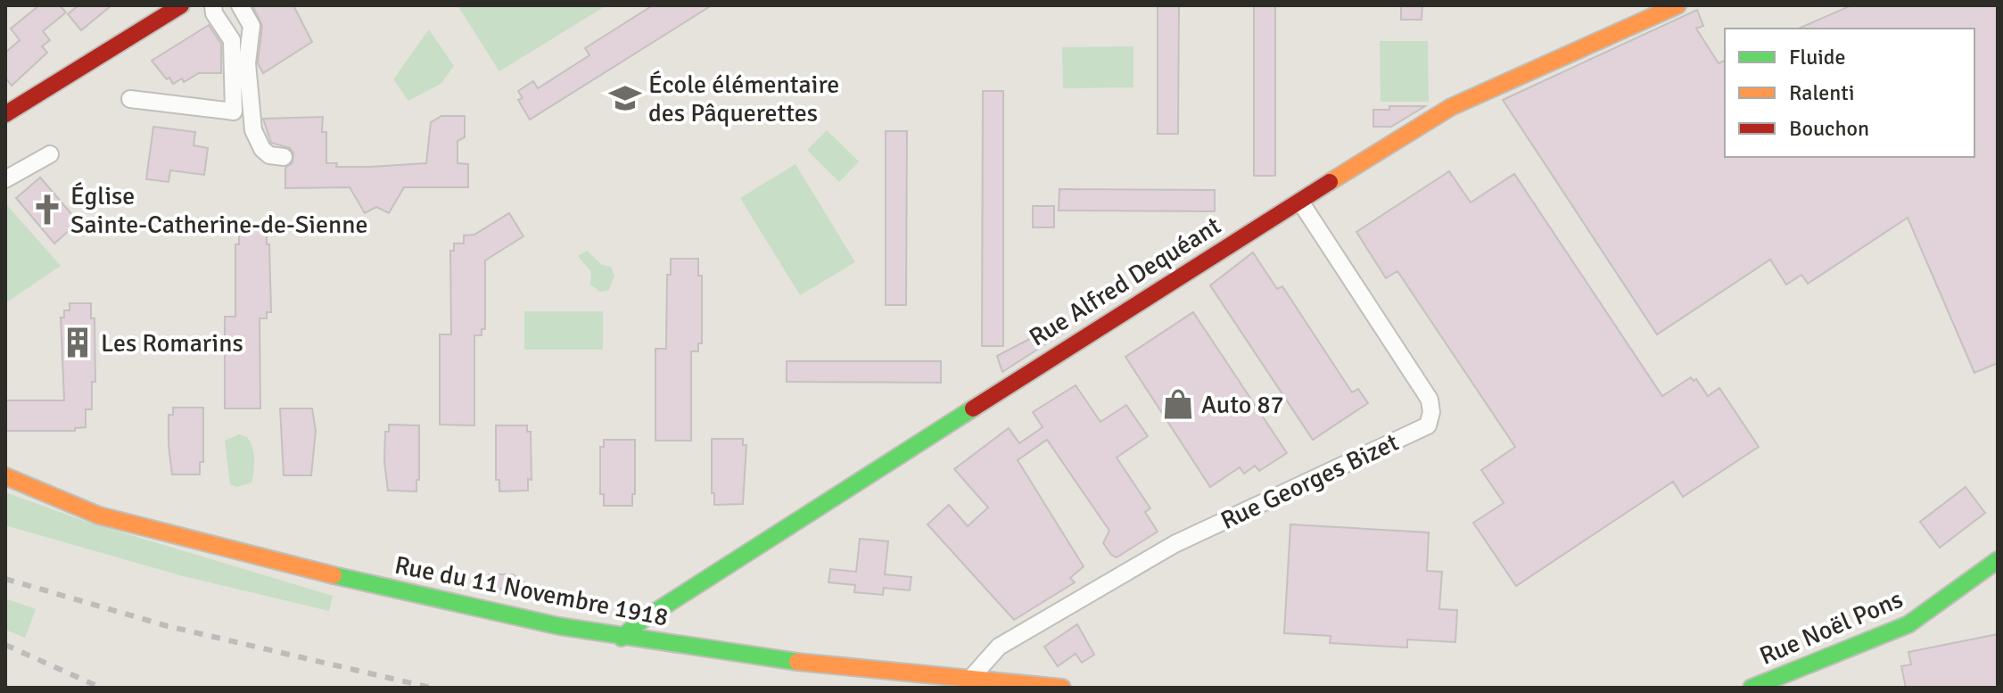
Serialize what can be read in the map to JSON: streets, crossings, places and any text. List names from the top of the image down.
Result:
{
  "streets": {
    "street": [
      "Rue Alfred Dequéant",
      "Rue Georges Bizet",
      "Rue du 11 Novembre 1918",
      "Rue Noël Pons"
    ]
  },
  "crossings": [
    ["Rue Alfred Dequéant", "Rue Georges Bizet"],
    ["Rue Alfred Dequéant", "Rue du 11 Novembre 1918"],
    ["Rue Georges Bizet", "Rue du 11 Novembre 1918"]
  ],
  "places": {
    "school or university": ["École élémentaire des Pâquerettes"],
    "church": ["Église Sainte-Catherine-de-Sienne"],
    "building": ["Les Romarins"],
    "shop": ["Auto 87"]
  },
  "legend": ["Fluide", "Ralenti", "Bouchon"]
}
